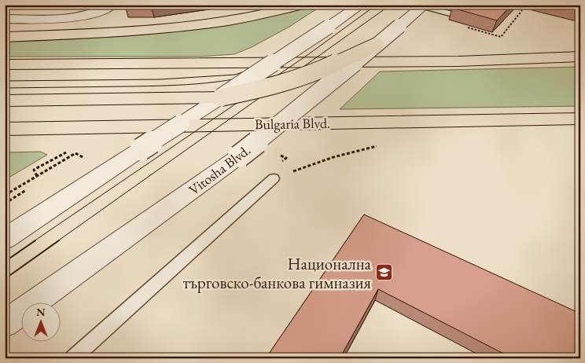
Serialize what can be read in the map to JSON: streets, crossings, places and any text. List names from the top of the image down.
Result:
{
  "streets": {
    "main road": ["Bulgaria Blvd."],
    "street": ["Vitosha Blvd."]
  },
  "places": {
    "school or university": ["Национална търговско-банкова гимназия"]
  },
  "north": "top"
}
